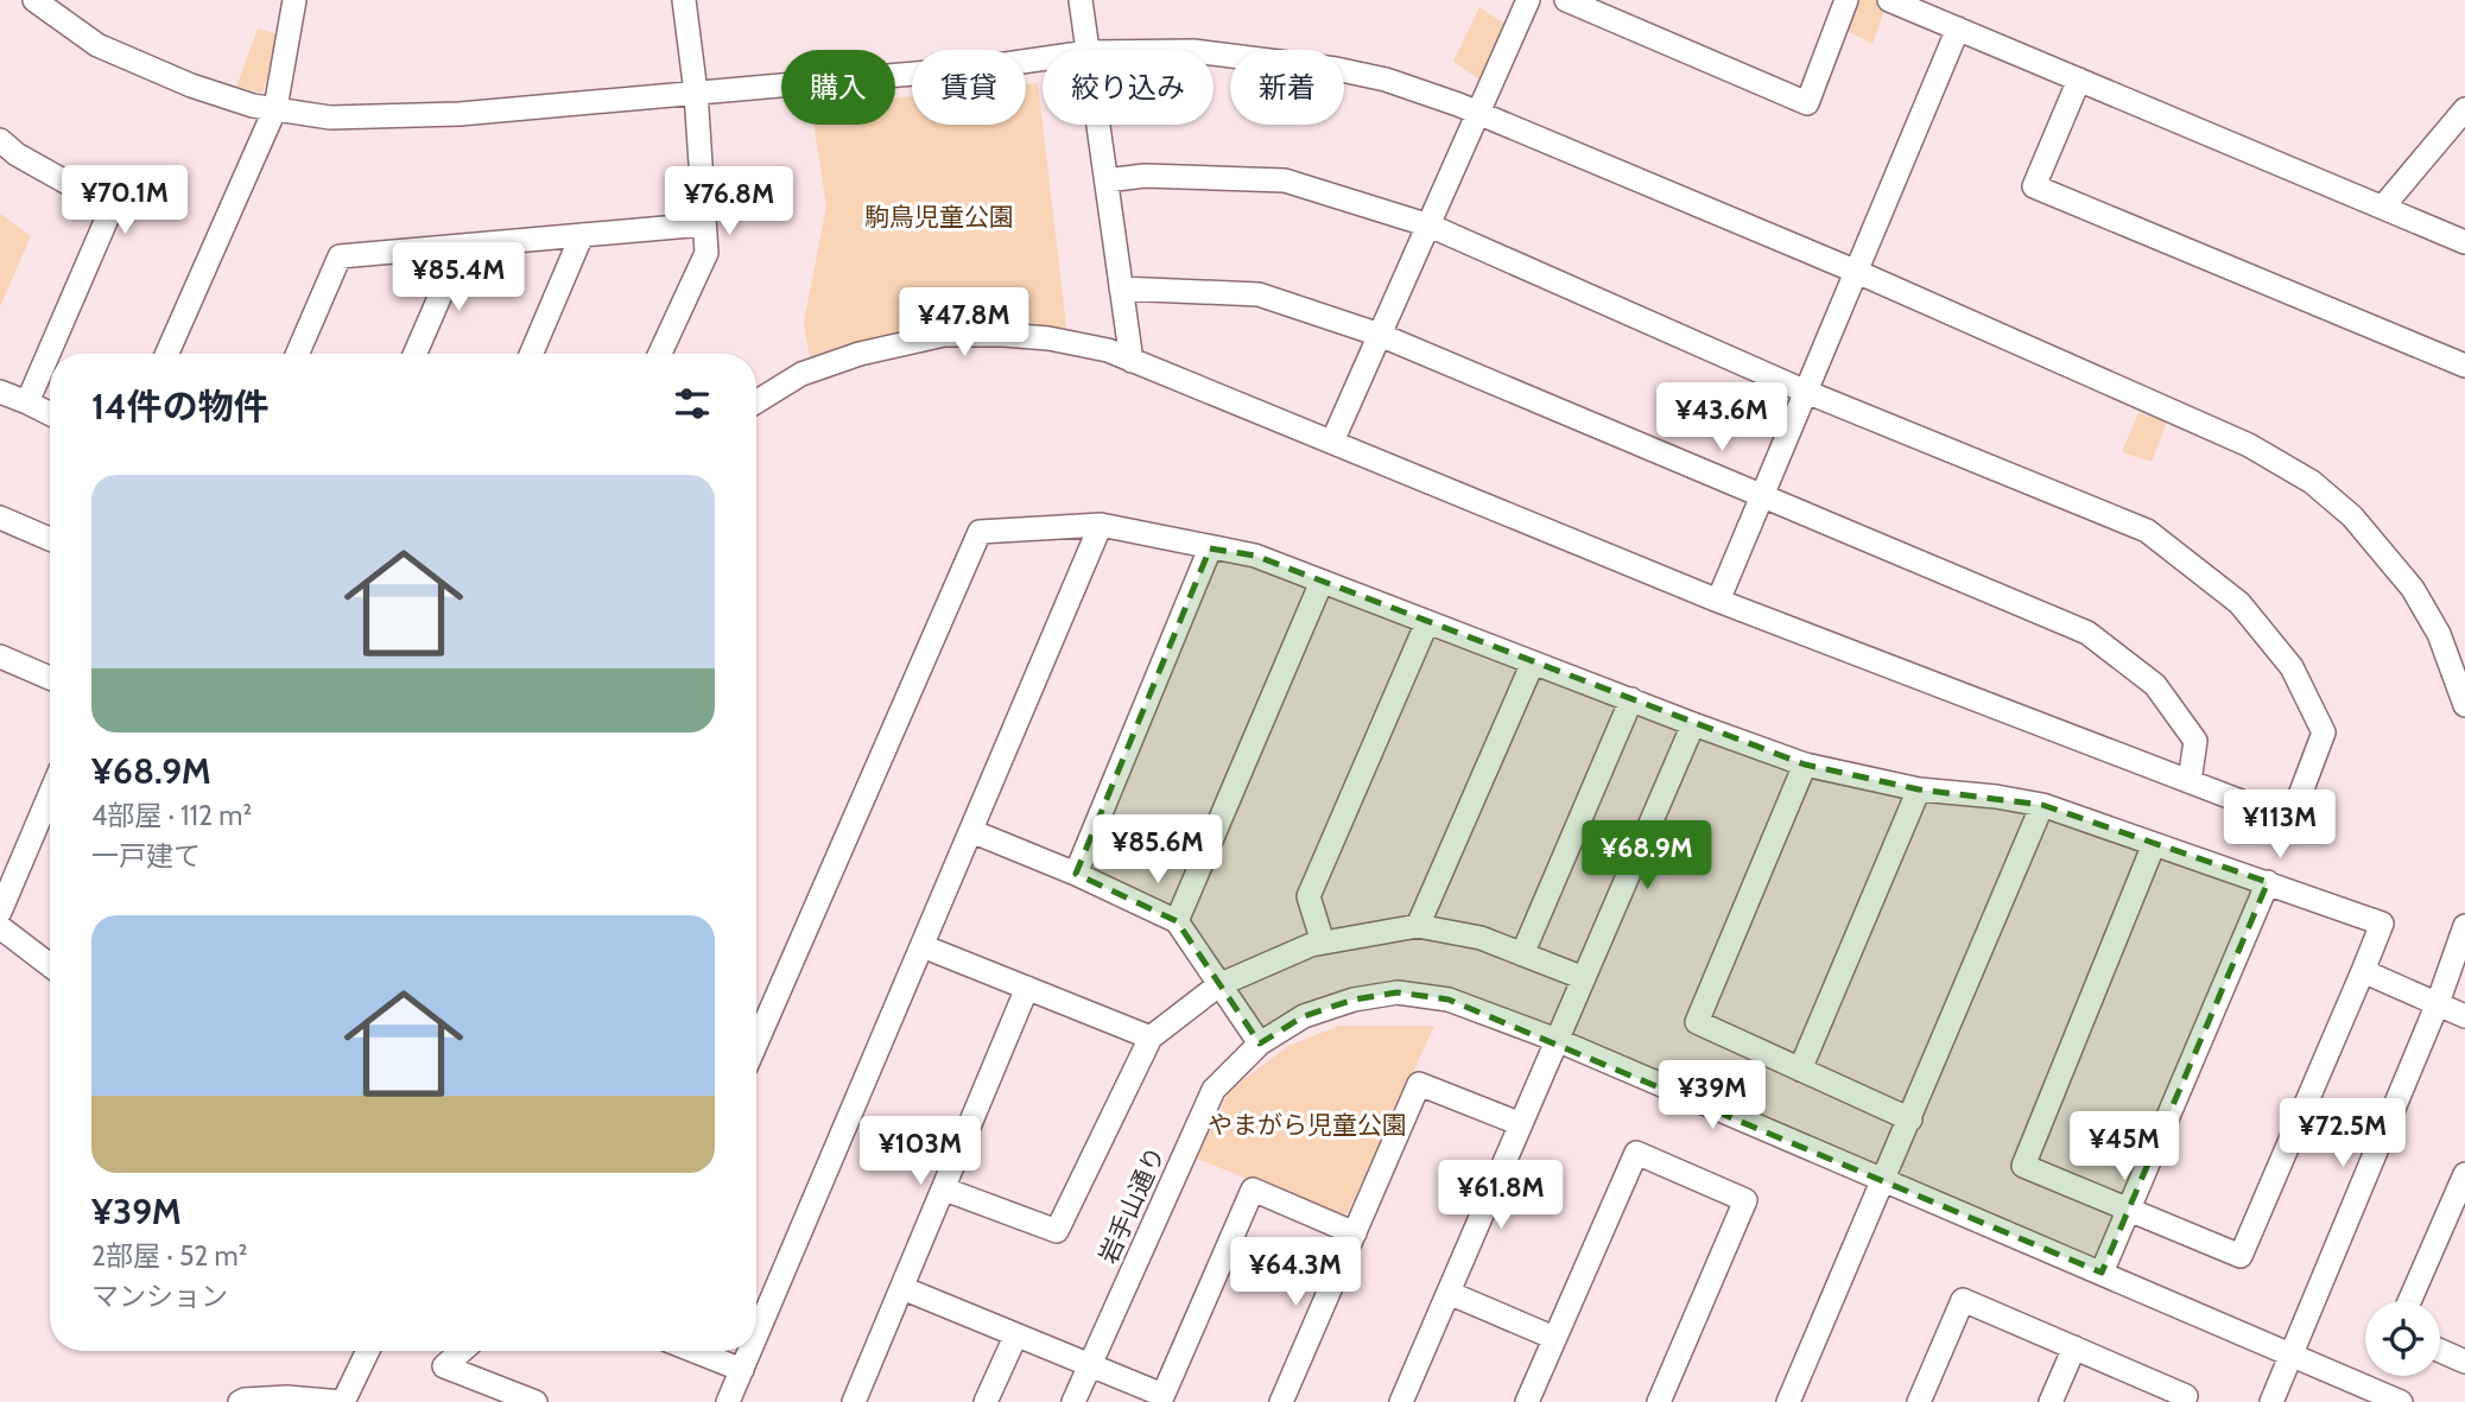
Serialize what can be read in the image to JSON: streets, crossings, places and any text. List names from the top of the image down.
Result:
{
  "streets": {
    "street": ["岩手山通り"]
  },
  "parks": ["駒鳥児童公園", "やまがら児童公園"],
  "page": {
    "chip": [
      "購入",
      "賃貸",
      "絞り込み",
      "新着"
    ],
    "price": [
      "¥70.1M",
      "¥76.8M",
      "¥85.4M",
      "¥47.8M",
      "¥43.6M",
      "¥113M",
      "¥85.6M",
      "¥68.9M",
      "¥39M",
      "¥72.5M",
      "¥45M",
      "¥103M",
      "¥61.8M",
      "¥64.3M"
    ],
    "heading": "14件の物件",
    "list": [
      {
        "name": "¥68.9M",
        "note": "4部屋 · 112 m² · 一戸建て"
      },
      {
        "name": "¥39M",
        "note": "2部屋 · 52 m² · マンション"
      }
    ]
  }
}
